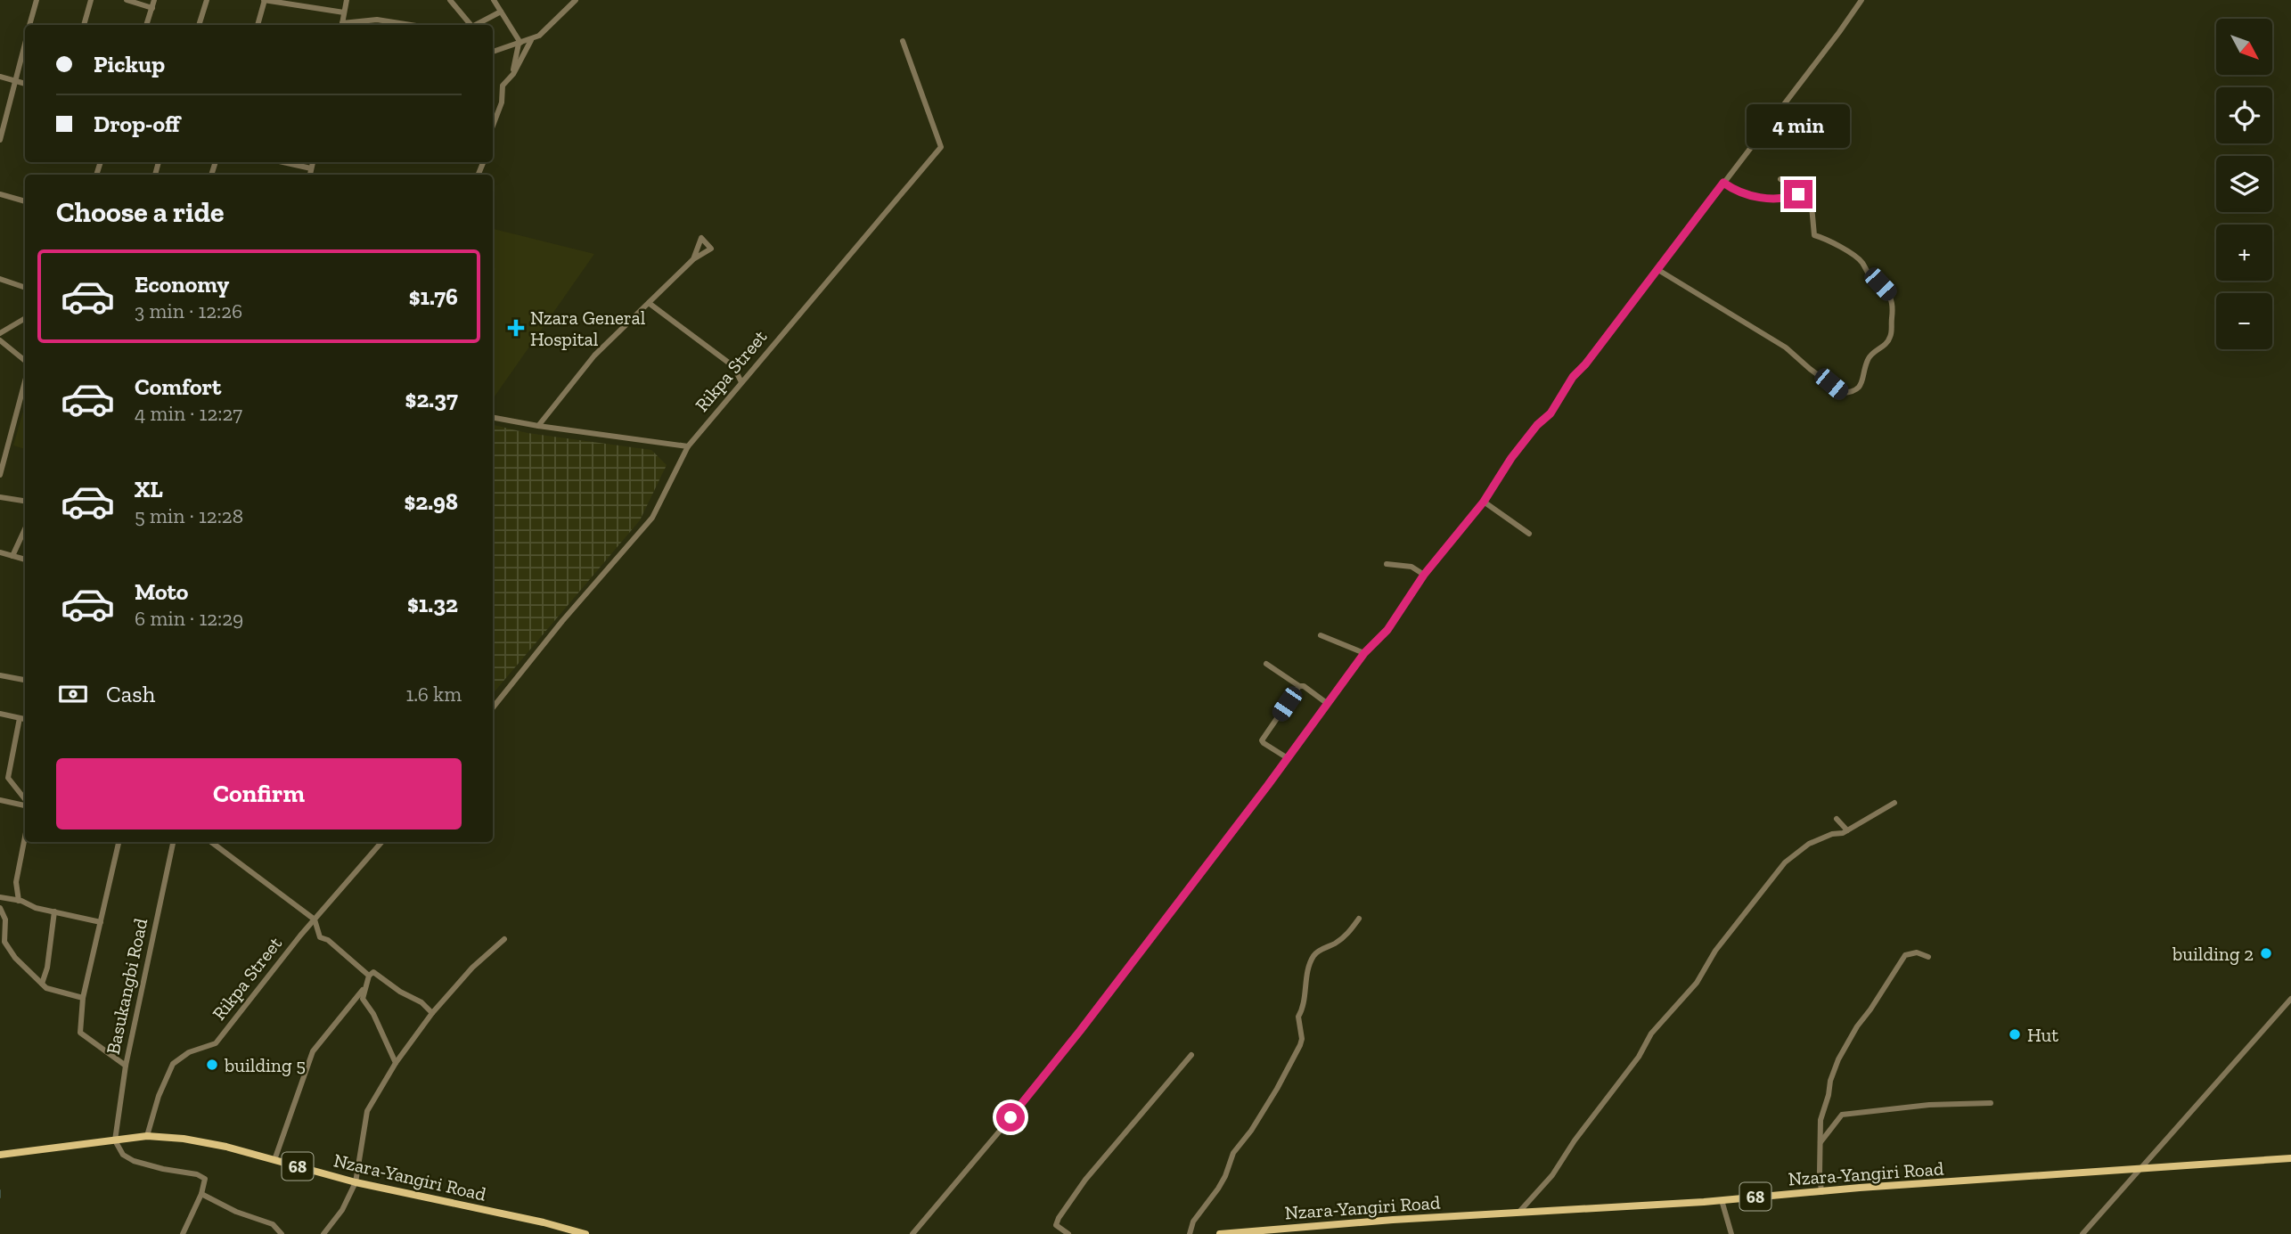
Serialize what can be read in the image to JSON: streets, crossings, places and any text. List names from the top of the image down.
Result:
{
  "streets": {
    "main road": ["68", "Nzara-Yangiri Road"],
    "street": ["Rikpa Street", "Basukangbi Road"]
  },
  "crossings": [
    ["Rikpa Street", "Nzara-Yangiri Road"],
    ["Basukangbi Road", "Nzara-Yangiri Road"]
  ],
  "places": {
    "health": ["Nzara General Hospital"],
    "other": ["building 2", "Hut", "building 5"]
  },
  "north": "bottom right",
  "page": {
    "map_buttons": ["+", "−"],
    "banner": ["Pickup", "Drop-off"],
    "bubble": "4 min",
    "heading": "Choose a ride",
    "list": [
      {
        "name": "Economy",
        "note": "3 min · 12:26",
        "value": "$1.76"
      },
      {
        "name": "Comfort",
        "note": "4 min · 12:27",
        "value": "$2.37"
      },
      {
        "name": "XL",
        "note": "5 min · 12:28",
        "value": "$2.98"
      },
      {
        "name": "Moto",
        "note": "6 min · 12:29",
        "value": "$1.32"
      }
    ],
    "pay": ["Cash", "1.6 km"],
    "buttons": "Confirm"
  }
}
